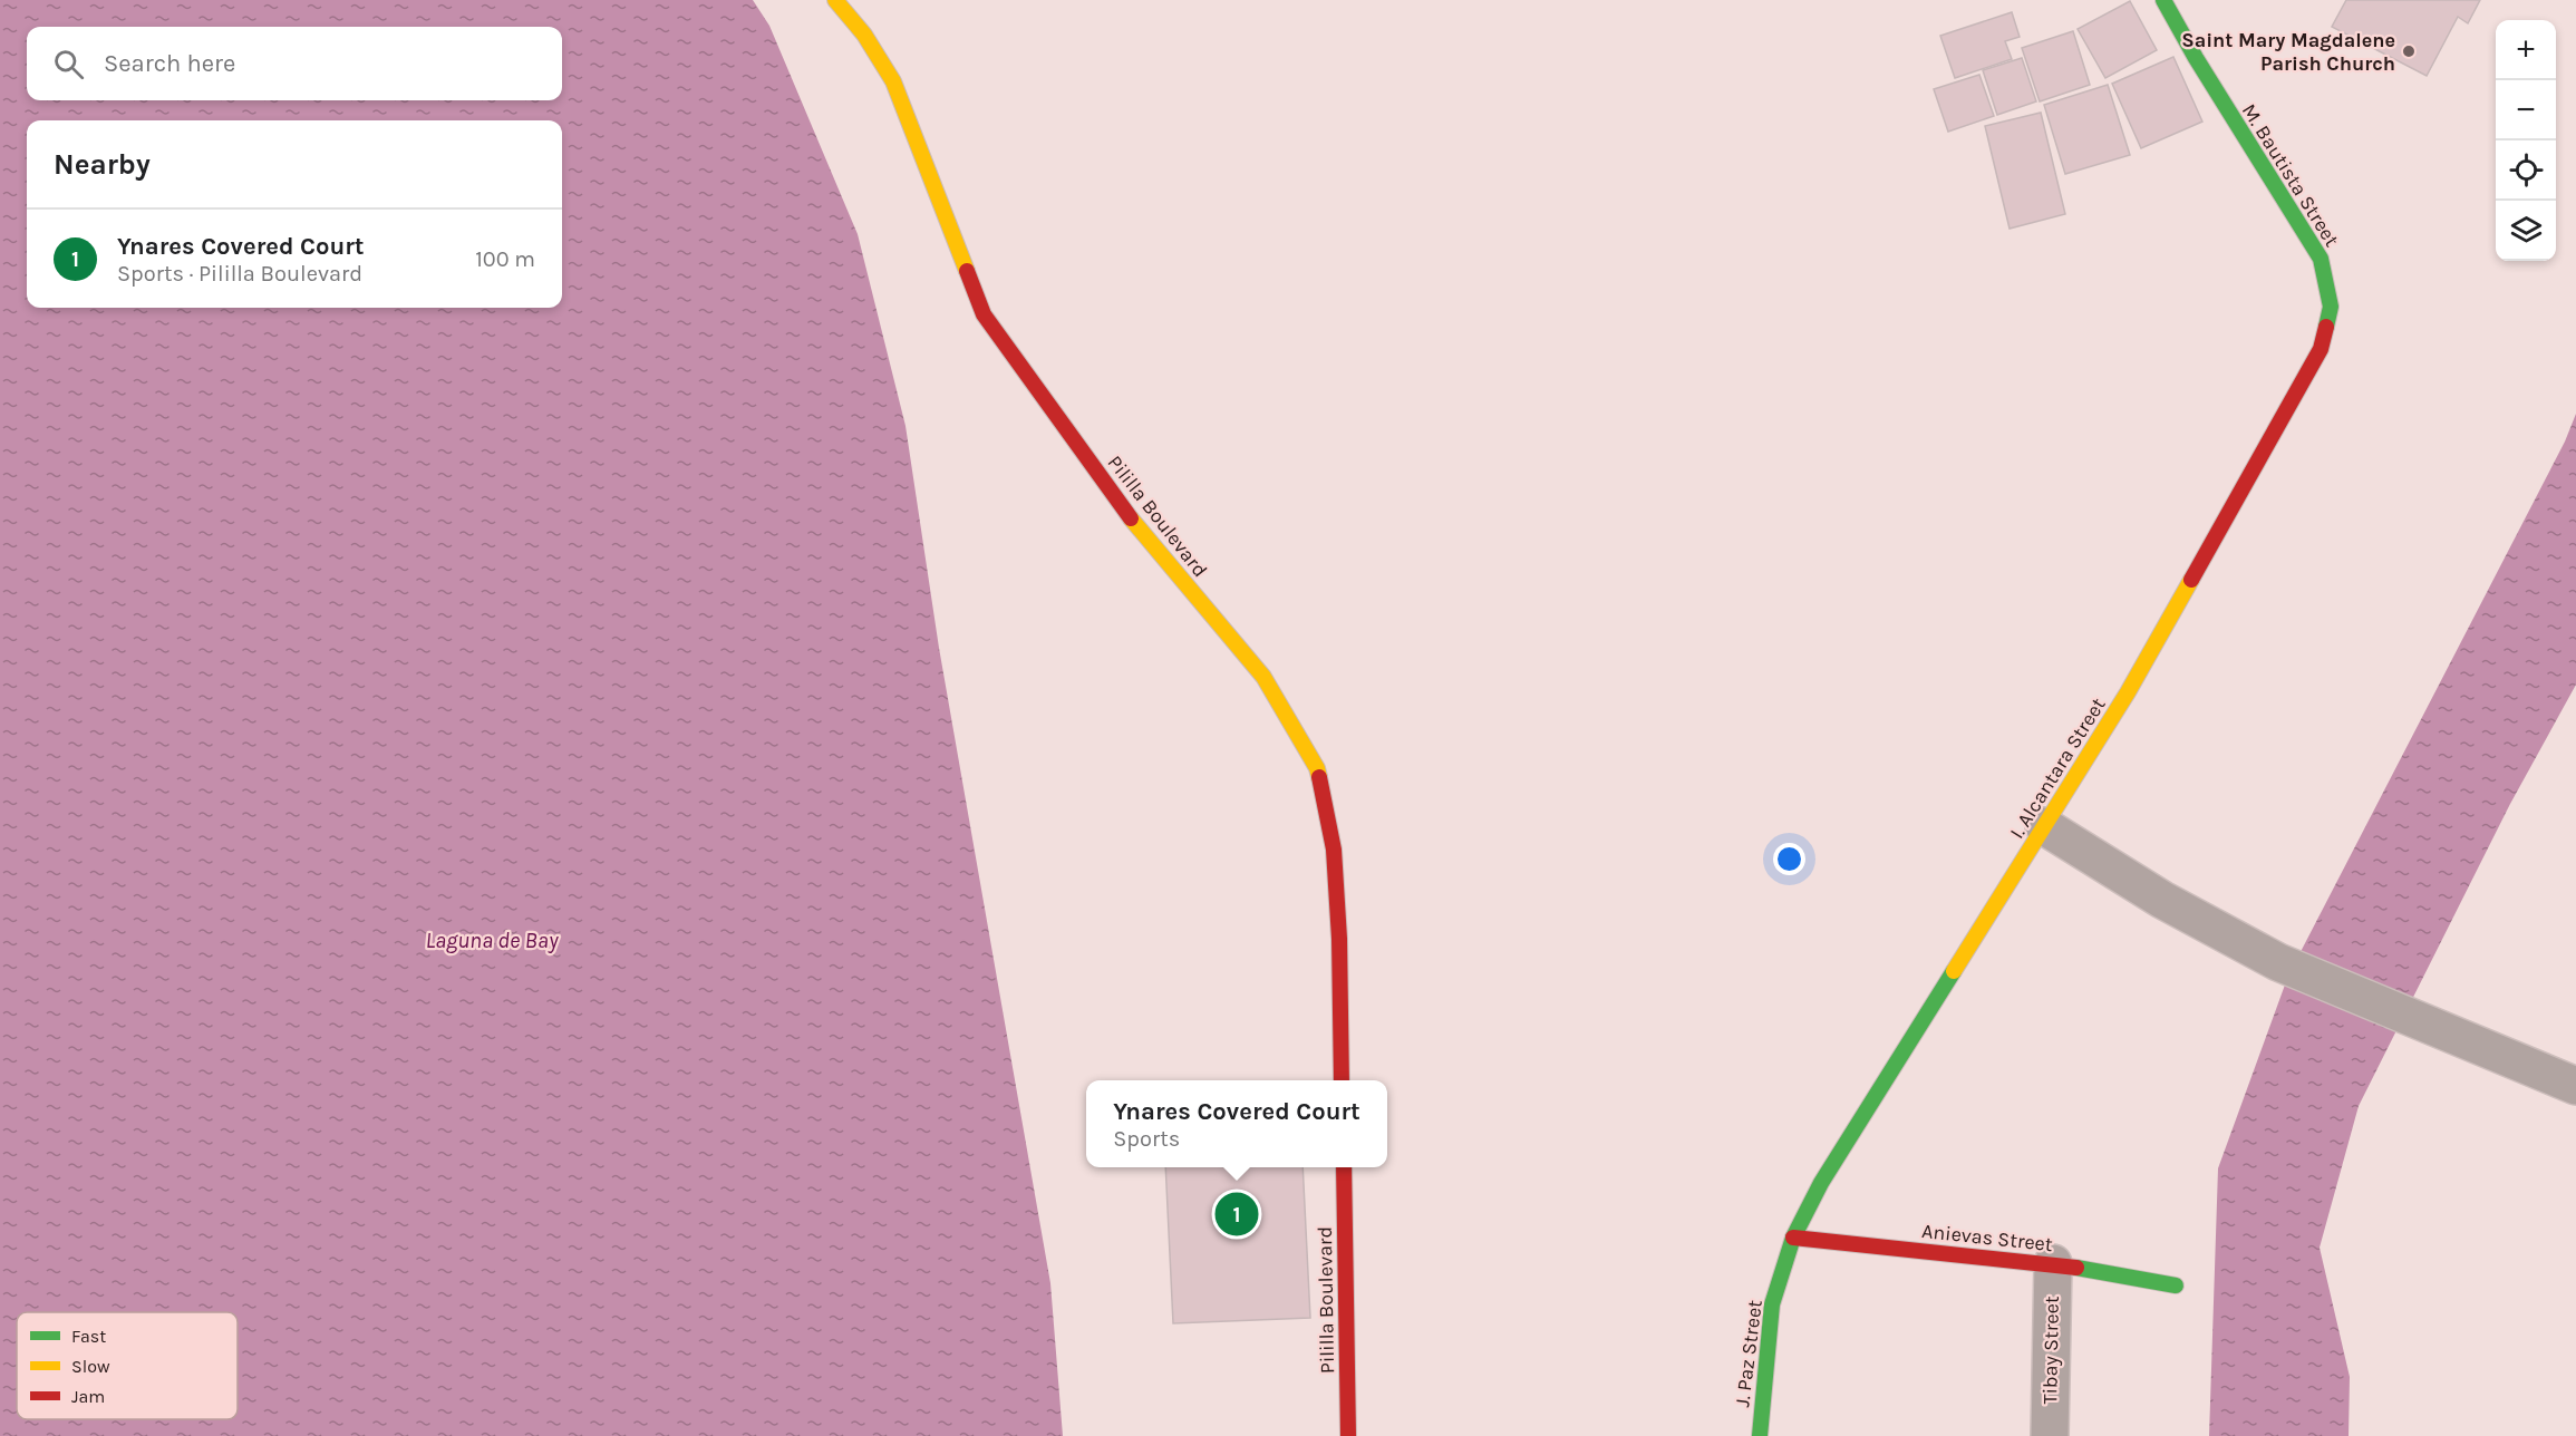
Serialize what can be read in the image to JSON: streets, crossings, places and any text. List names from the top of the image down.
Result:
{
  "streets": {
    "street": [
      "M. Bautista Street",
      "Pililla Boulevard",
      "I. Alcantara Street",
      "Anievas Street",
      "Tibay Street",
      "J. Paz Street"
    ]
  },
  "crossings": [
    ["M. Bautista Street", "I. Alcantara Street"],
    ["I. Alcantara Street", "Anievas Street"],
    ["I. Alcantara Street", "J. Paz Street"],
    ["Anievas Street", "Tibay Street"],
    ["Anievas Street", "J. Paz Street"]
  ],
  "water": ["Laguna de Bay"],
  "places": ["Saint Mary Magdalene Parish Church"],
  "legend": ["Fast", "Slow", "Jam"],
  "page": {
    "map_buttons": ["+", "−"],
    "search": "Search here",
    "heading": "Nearby",
    "list": [
      {
        "mark": "1",
        "name": "Ynares Covered Court",
        "note": "Sports · Pililla Boulevard",
        "value": "100 m"
      }
    ],
    "popup": ["Ynares Covered Court", "Sports"],
    "pins": "1"
  }
}
